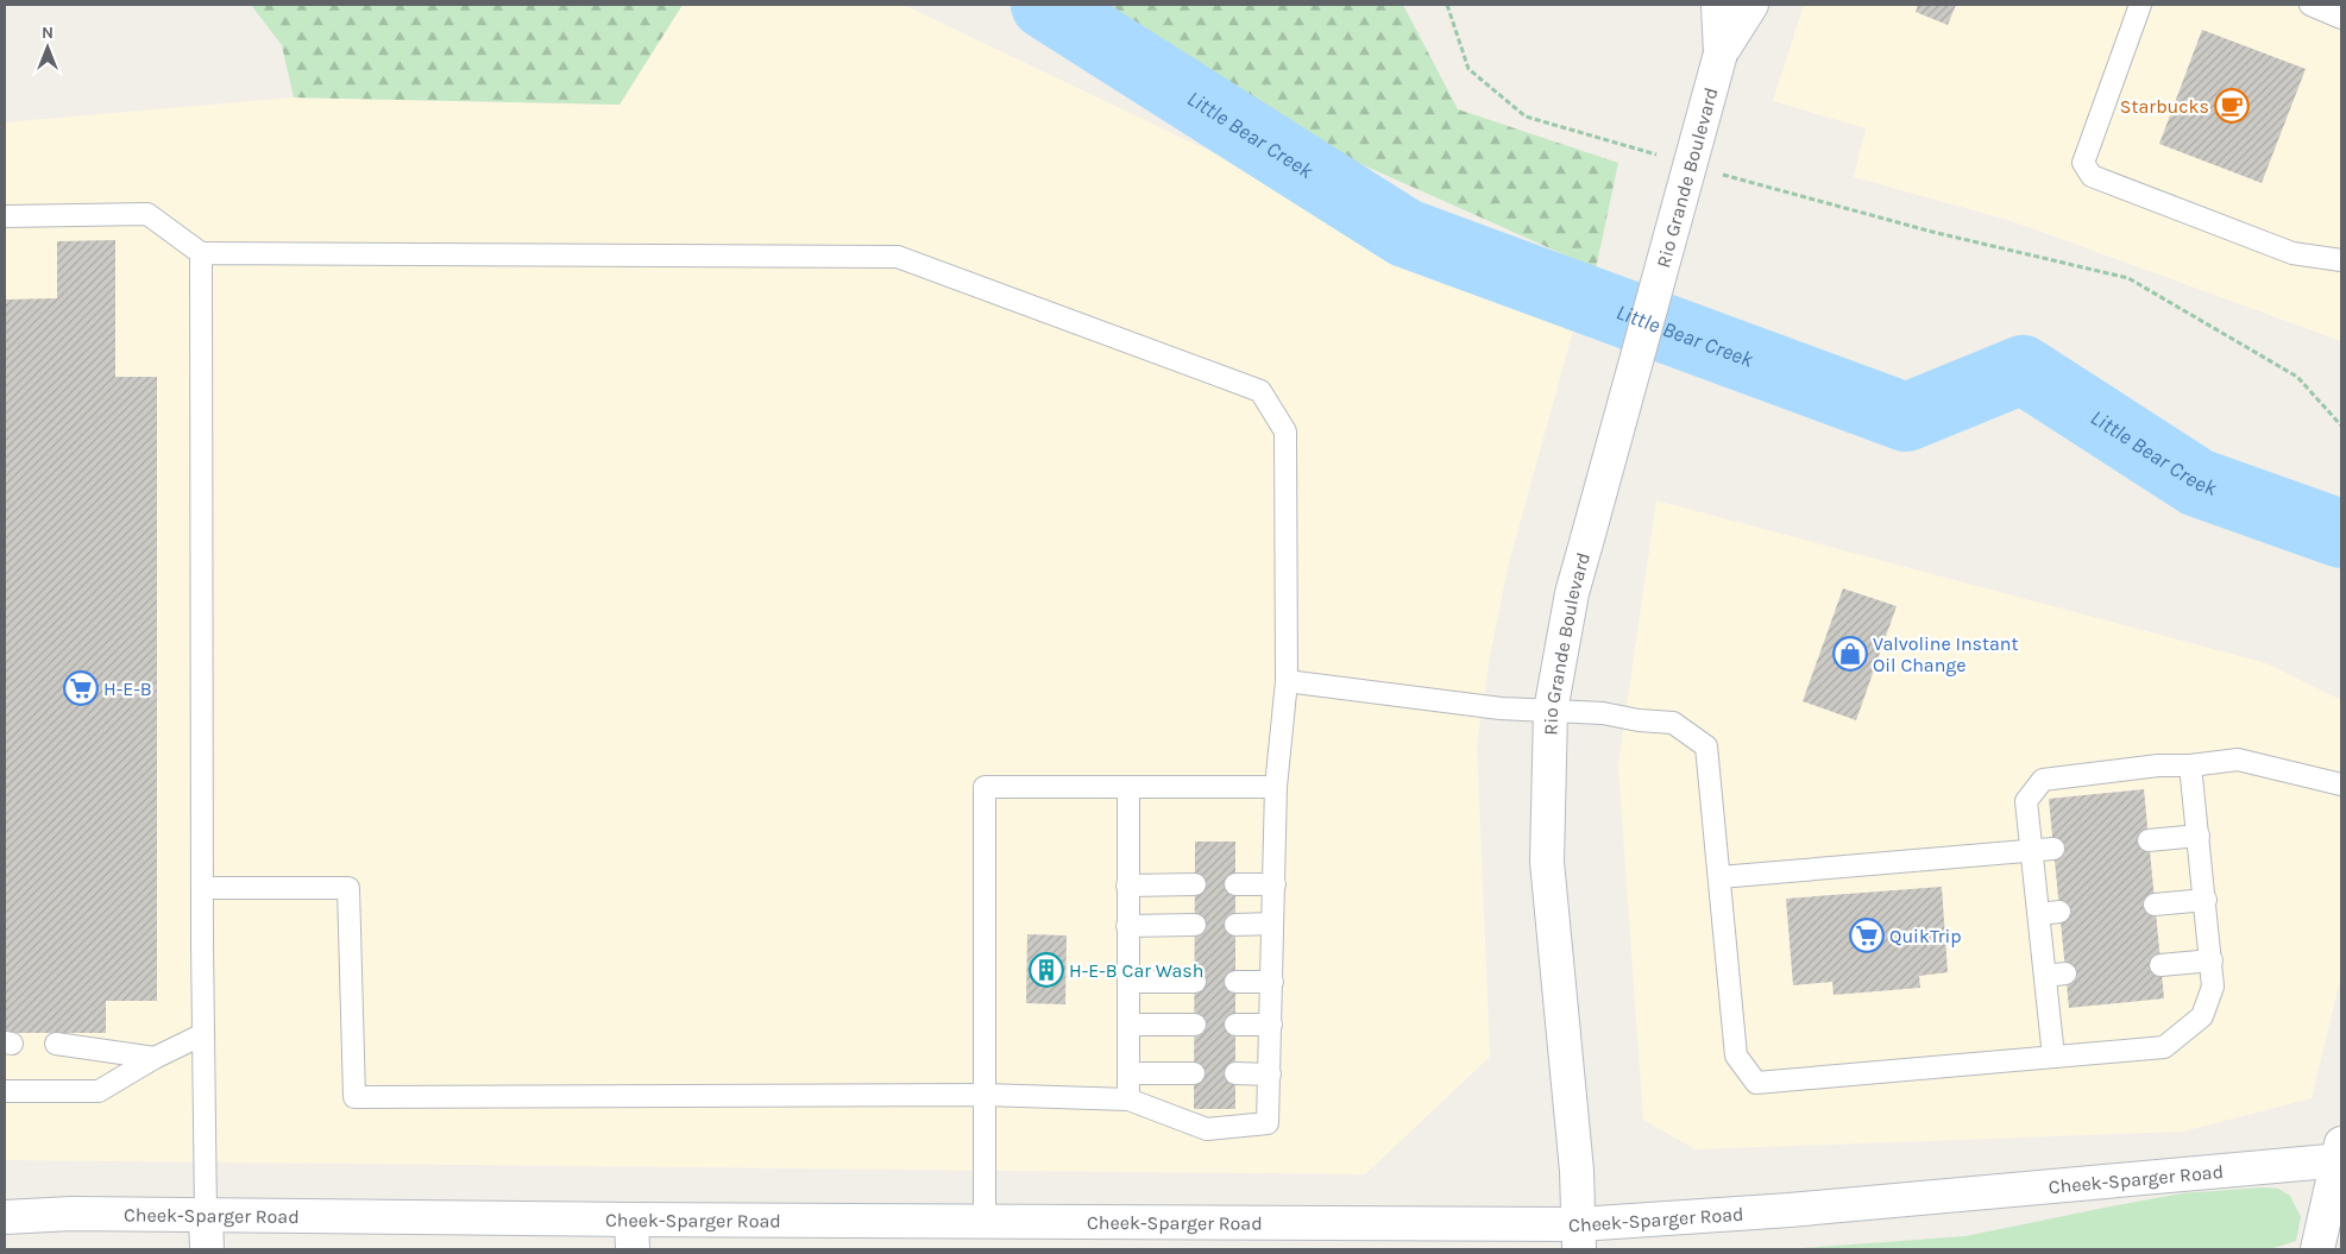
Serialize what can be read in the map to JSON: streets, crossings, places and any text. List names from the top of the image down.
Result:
{
  "streets": {
    "main road": ["Rio Grande Boulevard", "Cheek-Sparger Road"]
  },
  "crossings": [
    ["Rio Grande Boulevard", "Cheek-Sparger Road"]
  ],
  "water": ["Little Bear Creek"],
  "places": {
    "cafe": ["Starbucks"],
    "shop": ["Valvoline Instant Oil Change"],
    "supermarket": ["H-E-B", "QuikTrip"],
    "building": ["H-E-B Car Wash"]
  },
  "north": "top"
}
